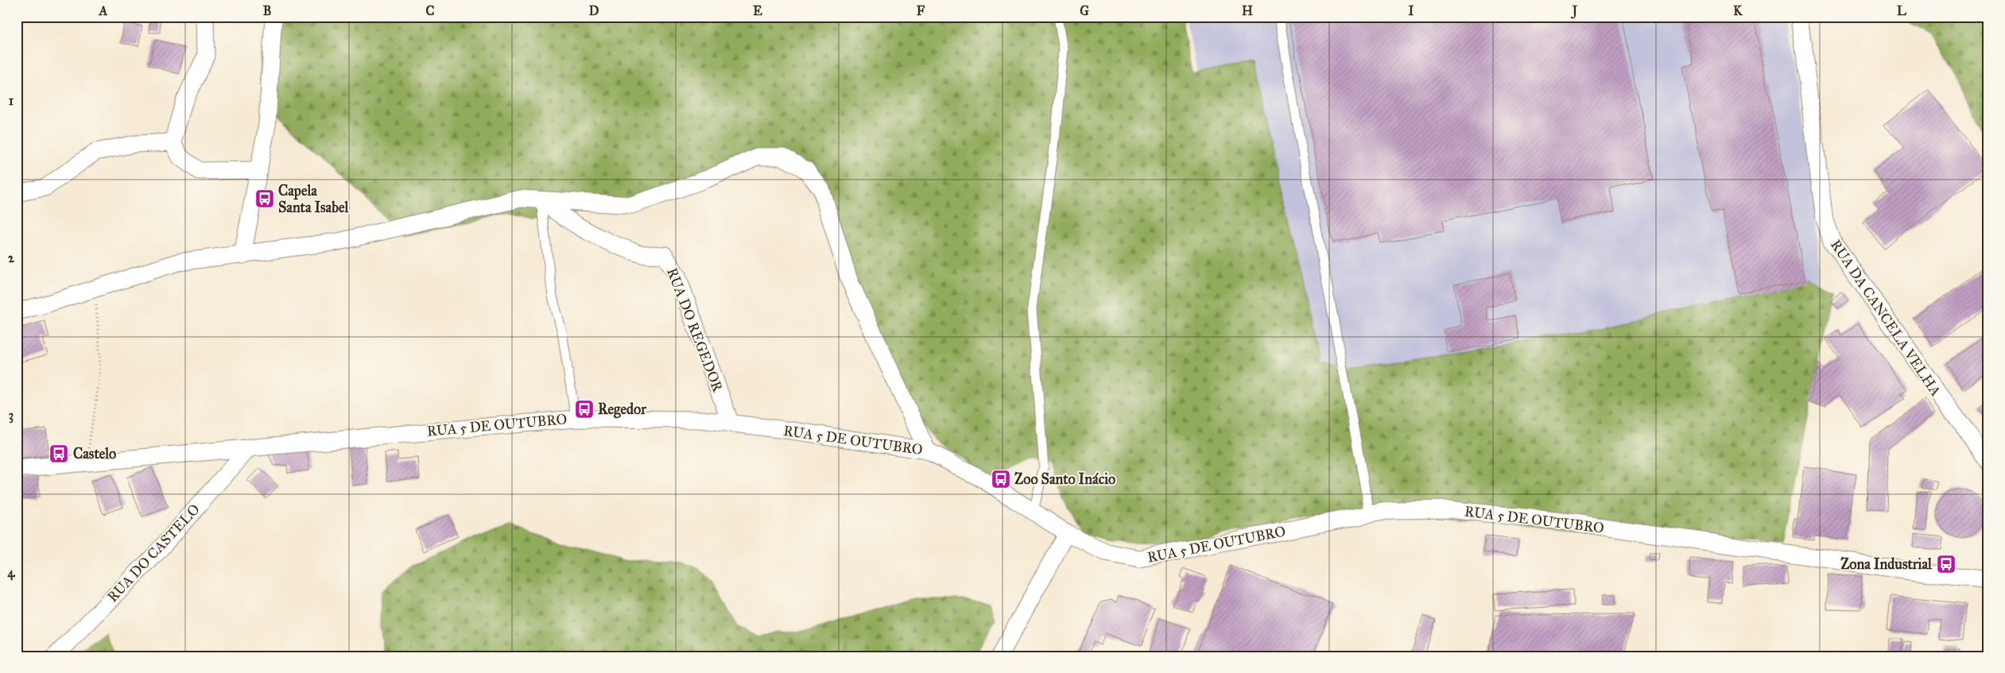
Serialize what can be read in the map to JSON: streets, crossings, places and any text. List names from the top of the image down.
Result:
{
  "streets": {
    "street": [
      "RUA DA CANCELA VELHA",
      "RUA DO REGEDOR",
      "RUA 5 DE OUTUBRO",
      "RUA DO CASTELO"
    ]
  },
  "crossings": [
    ["RUA DO REGEDOR", "RUA 5 DE OUTUBRO"],
    ["RUA 5 DE OUTUBRO", "RUA DO CASTELO"]
  ],
  "places": {
    "bus stop": [
      "Capela Santa Isabel",
      "Regedor",
      "Castelo",
      "Zoo Santo Inácio",
      "Zona Industrial"
    ]
  },
  "grid": {
    "columns": [
      "A",
      "B",
      "C",
      "D",
      "E",
      "F",
      "G",
      "H",
      "I",
      "J",
      "K",
      "L"
    ],
    "rows": [
      "1",
      "2",
      "3",
      "4"
    ]
  }
}
